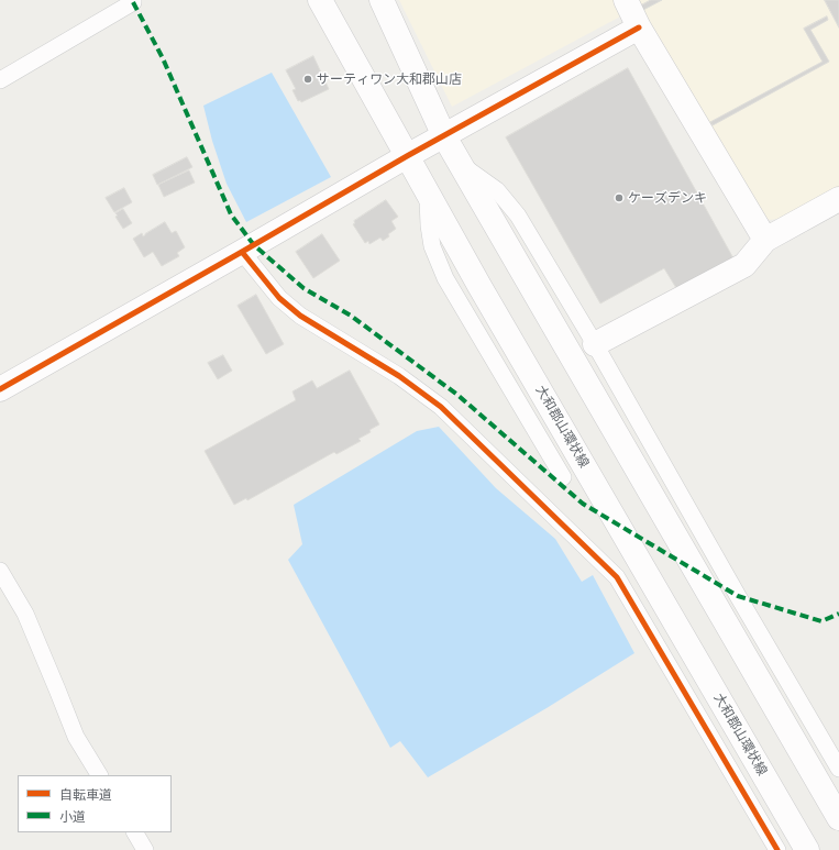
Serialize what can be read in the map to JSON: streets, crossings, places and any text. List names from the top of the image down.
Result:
{
  "streets": {
    "main road": ["大和郡山環状線"]
  },
  "places": ["サーティワン大和郡山店", "ケーズデンキ"],
  "legend": ["自転車道", "小道"]
}
